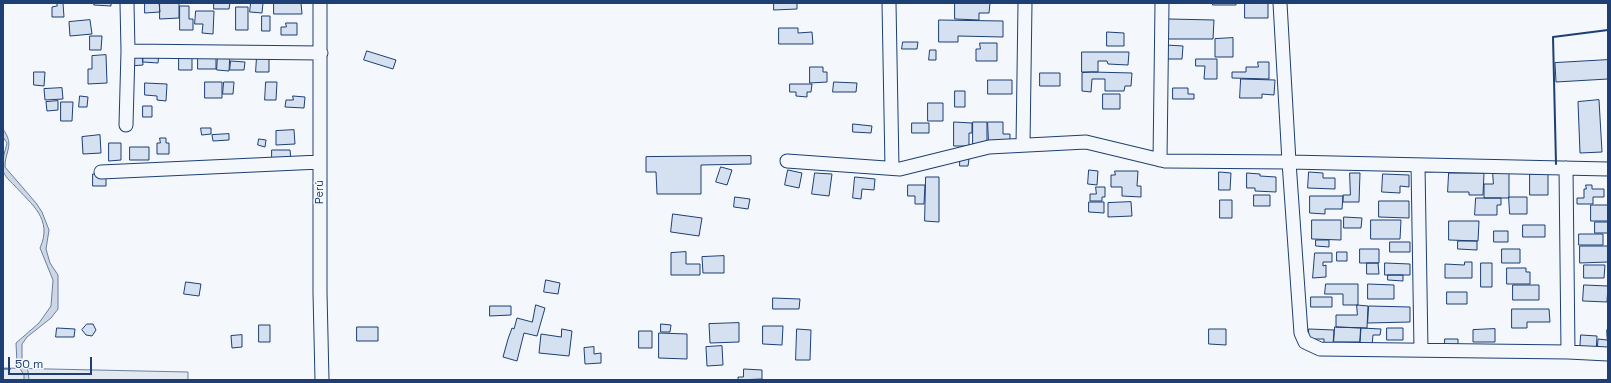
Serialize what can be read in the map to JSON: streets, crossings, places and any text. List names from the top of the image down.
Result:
{
  "streets": {
    "street": ["Perú"]
  },
  "scale_bar": "50 m"
}
